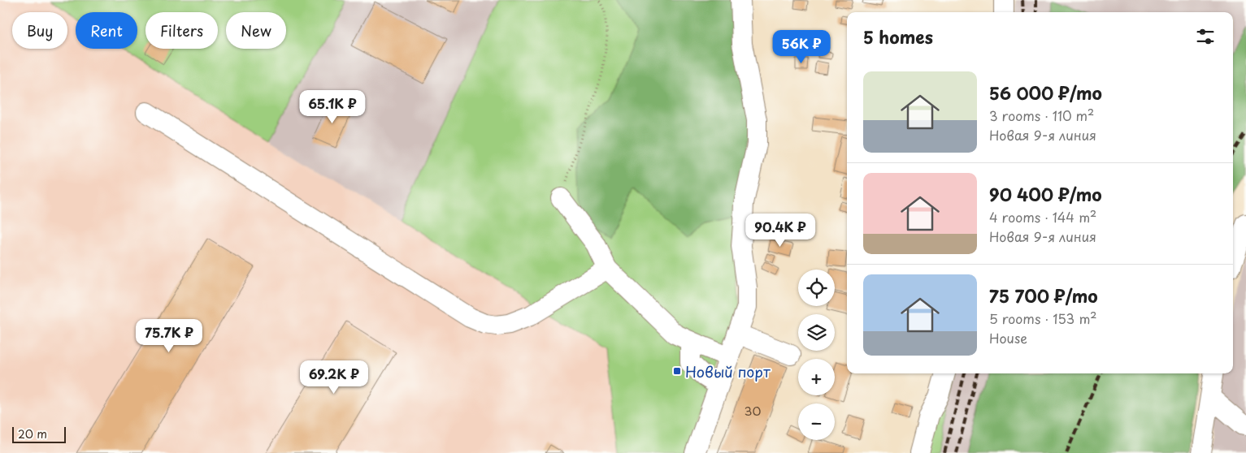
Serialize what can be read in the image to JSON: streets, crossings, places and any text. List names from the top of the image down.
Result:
{
  "places": {
    "transit": ["Новый порт"]
  },
  "house_numbers": ["30"],
  "scale_bar": "20 m",
  "page": {
    "chip": [
      "Buy",
      "Rent",
      "Filters",
      "New"
    ],
    "heading": "5 homes",
    "price": [
      "56K ₽",
      "65.1K ₽",
      "90.4K ₽",
      "75.7K ₽",
      "69.2K ₽"
    ],
    "list": [
      {
        "name": "56 000 ₽/mo",
        "note": "3 rooms · 110 m² · Новая 9-я линия"
      },
      {
        "name": "90 400 ₽/mo",
        "note": "4 rooms · 144 m² · Новая 9-я линия"
      },
      {
        "name": "75 700 ₽/mo",
        "note": "5 rooms · 153 m² · House"
      }
    ],
    "map_buttons": ["+", "−"],
    "scale": "20 m"
  }
}
